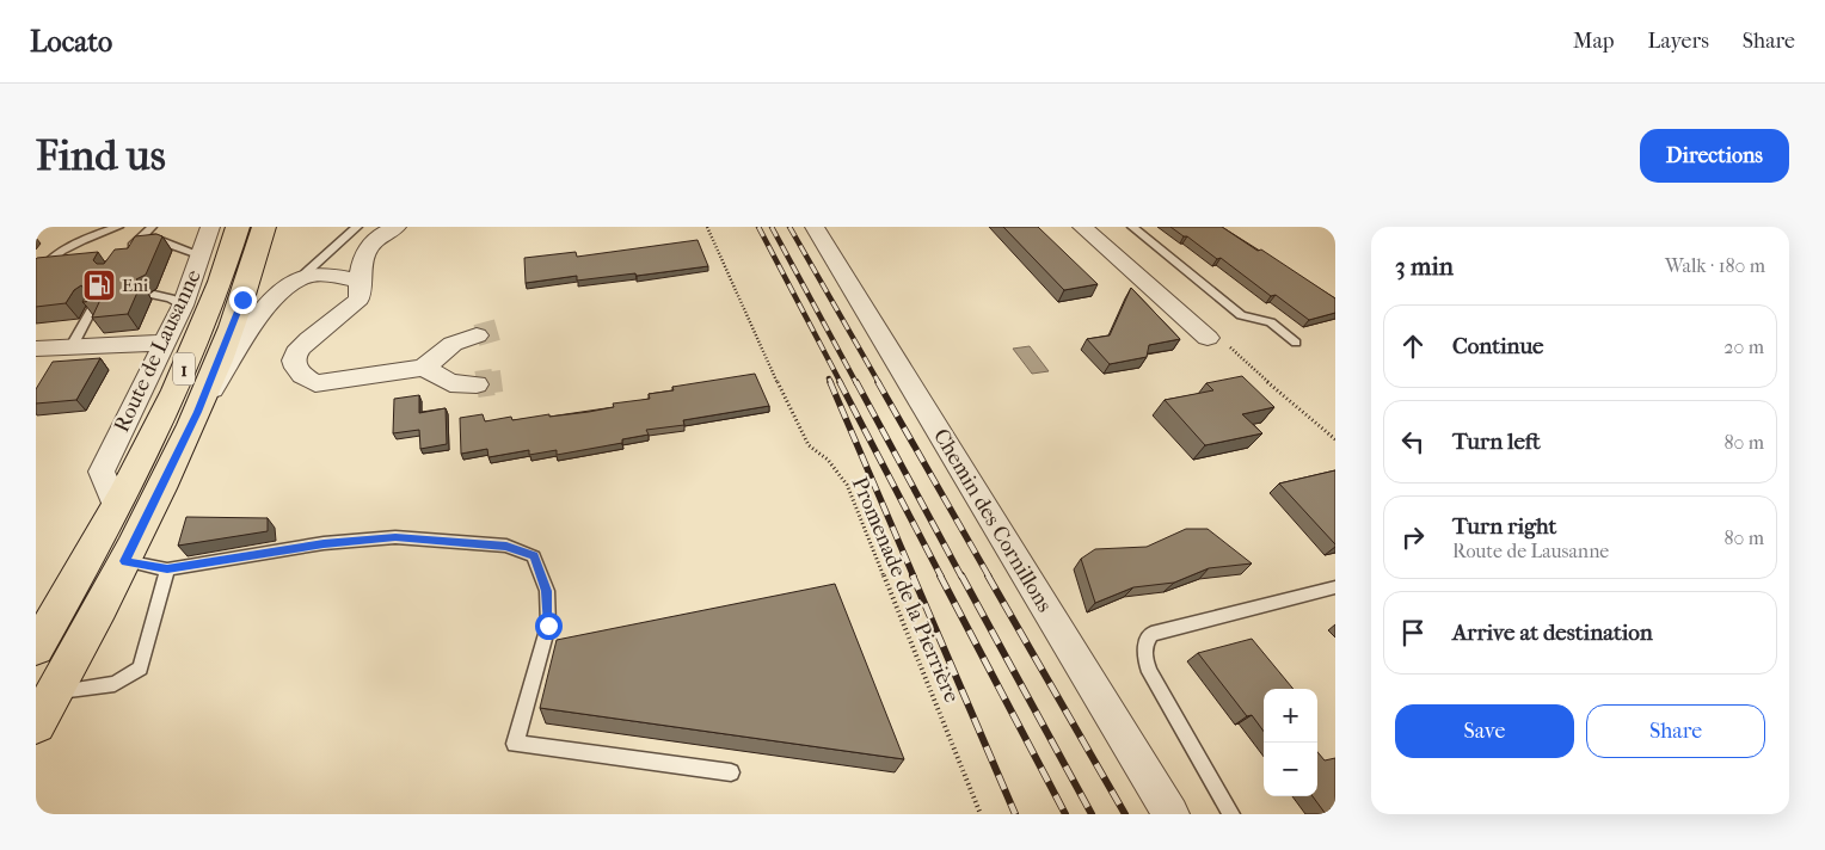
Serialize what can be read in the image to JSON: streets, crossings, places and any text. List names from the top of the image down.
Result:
{
  "streets": {
    "main road": ["Route de Lausanne", "1"],
    "street": ["Chemin des Cornillons"],
    "path": ["Promenade de la Pierrière"]
  },
  "places": {
    "fuel station": ["Eni"]
  },
  "page": {
    "header": "Locato",
    "nav": ["Map", "Layers", "Share"],
    "buttons": [
      "Directions",
      ["Save", "Share"]
    ],
    "title": "Find us",
    "heading": ["3 min", "Walk · 180 m"],
    "list": [
      ["Continue", "20 m"],
      ["Turn left", "80 m"],
      ["Turn right", "Route de Lausanne", "80 m"],
      "Arrive at destination"
    ],
    "map_buttons": ["+", "−"]
  }
}
